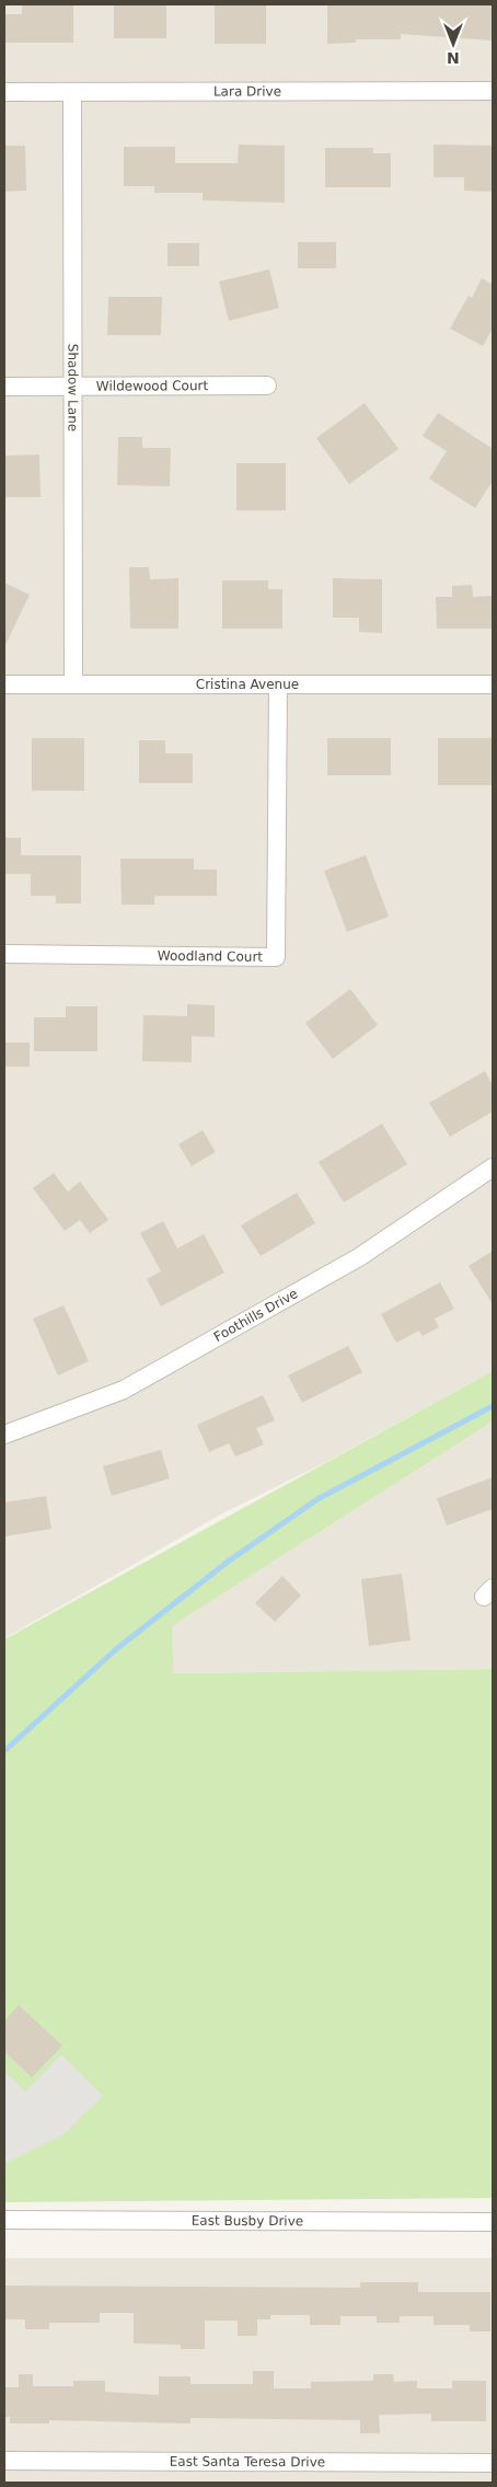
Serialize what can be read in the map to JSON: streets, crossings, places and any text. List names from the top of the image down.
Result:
{
  "streets": {
    "street": [
      "Lara Drive",
      "Wildewood Court",
      "Shadow Lane",
      "Cristina Avenue",
      "Woodland Court",
      "Foothills Drive",
      "East Busby Drive",
      "East Santa Teresa Drive"
    ]
  },
  "crossings": [
    ["Lara Drive", "Shadow Lane"],
    ["Wildewood Court", "Shadow Lane"],
    ["Shadow Lane", "Cristina Avenue"],
    ["Cristina Avenue", "Woodland Court"]
  ],
  "north": "bottom"
}
